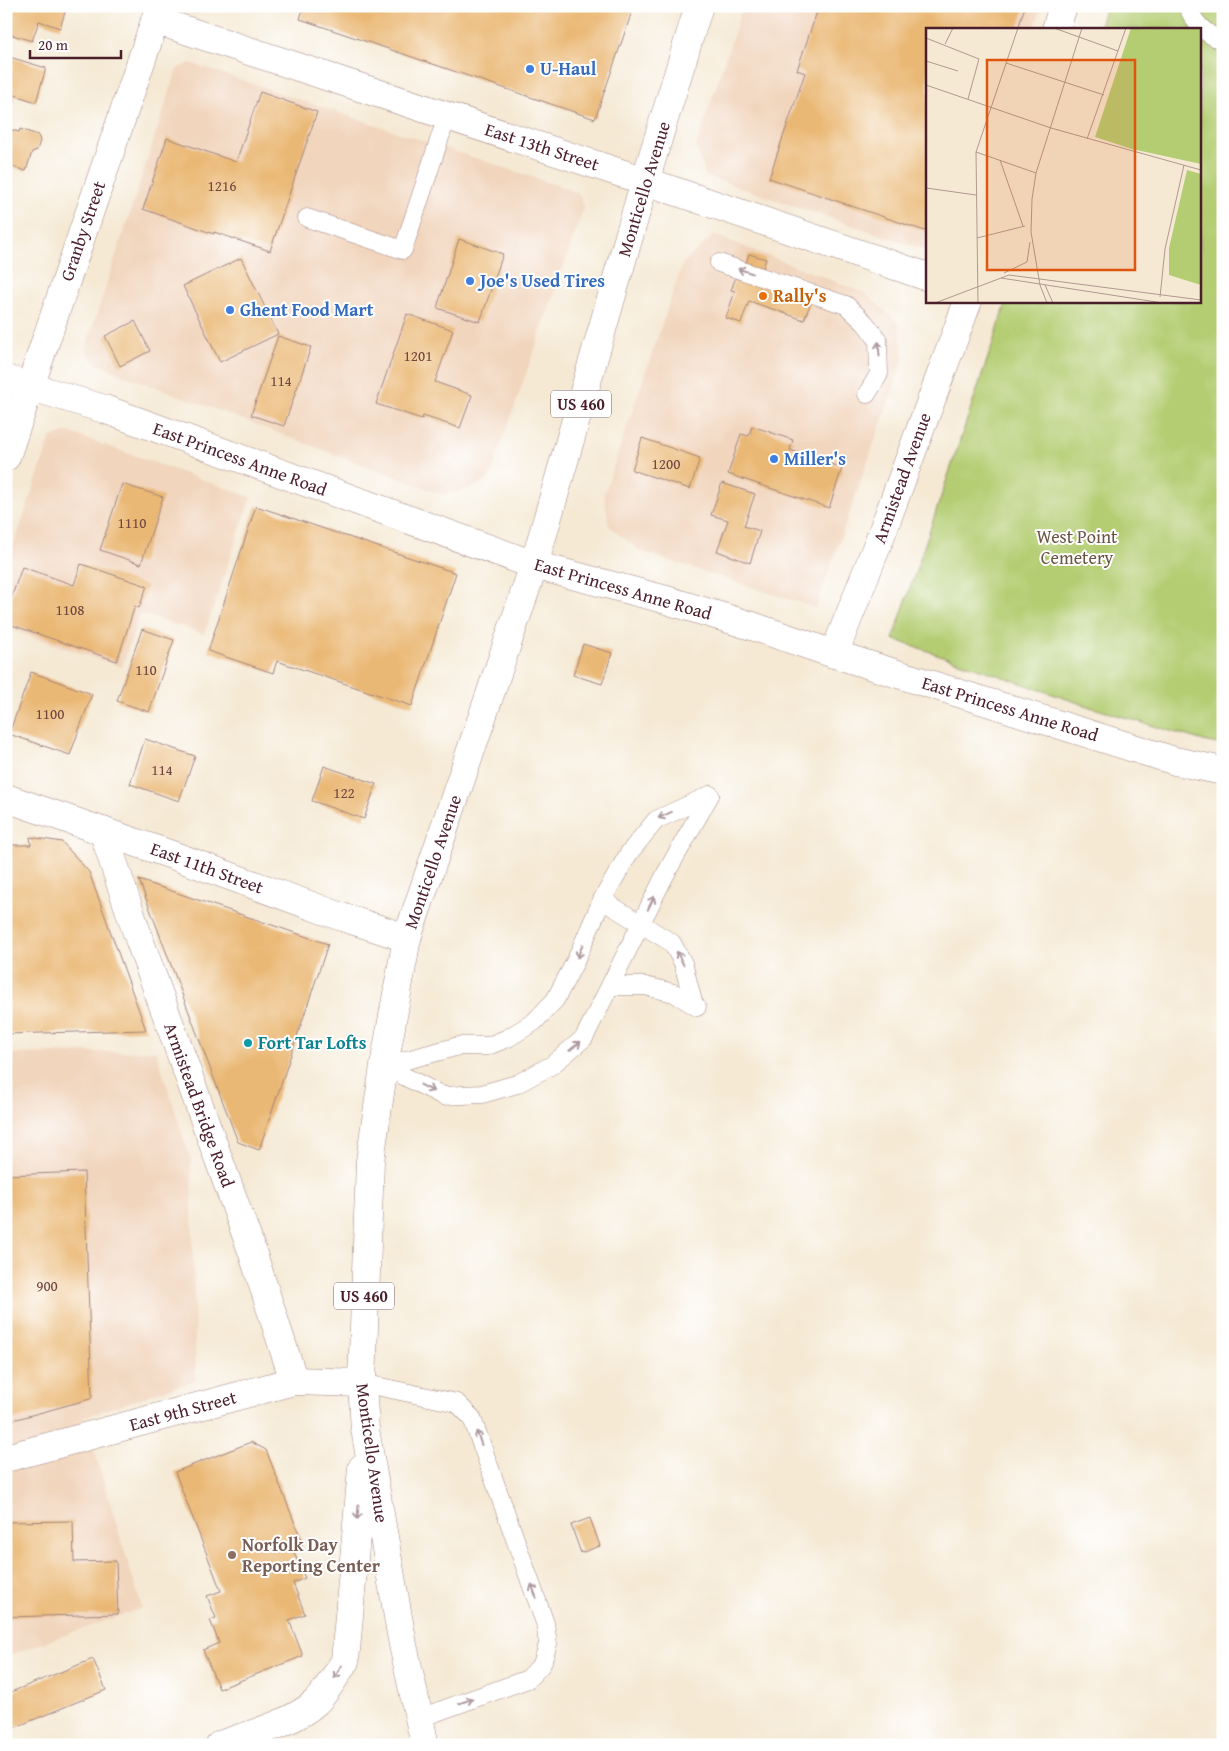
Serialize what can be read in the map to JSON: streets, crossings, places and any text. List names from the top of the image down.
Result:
{
  "streets": {
    "main road": [
      "East 13th Street",
      "Monticello Avenue",
      "Granby Street",
      "US 460",
      "East Princess Anne Road",
      "Armistead Avenue",
      "East 11th Street",
      "Armistead Bridge Road",
      "East 9th Street"
    ]
  },
  "crossings": [
    ["East 13th Street", "Monticello Avenue"],
    ["East 13th Street", "Granby Street"],
    ["Monticello Avenue", "East Princess Anne Road"],
    ["Monticello Avenue", "East 11th Street"],
    ["Monticello Avenue", "East 9th Street"],
    ["Granby Street", "East Princess Anne Road"],
    ["East Princess Anne Road", "Armistead Avenue"],
    ["East 11th Street", "Armistead Bridge Road"],
    ["Armistead Bridge Road", "East 9th Street"]
  ],
  "parks": ["West Point Cemetery"],
  "places": [
    "U-Haul",
    "Joe's Used Tires",
    "Rally's",
    "Ghent Food Mart",
    "Miller's",
    "Fort Tar Lofts",
    "Norfolk Day Reporting Center"
  ],
  "house_numbers": [
    "1216",
    "1201",
    "114",
    "1200",
    "1110",
    "1108",
    "110",
    "1100",
    "114",
    "122",
    "900"
  ],
  "scale_bar": "20 m"
}
